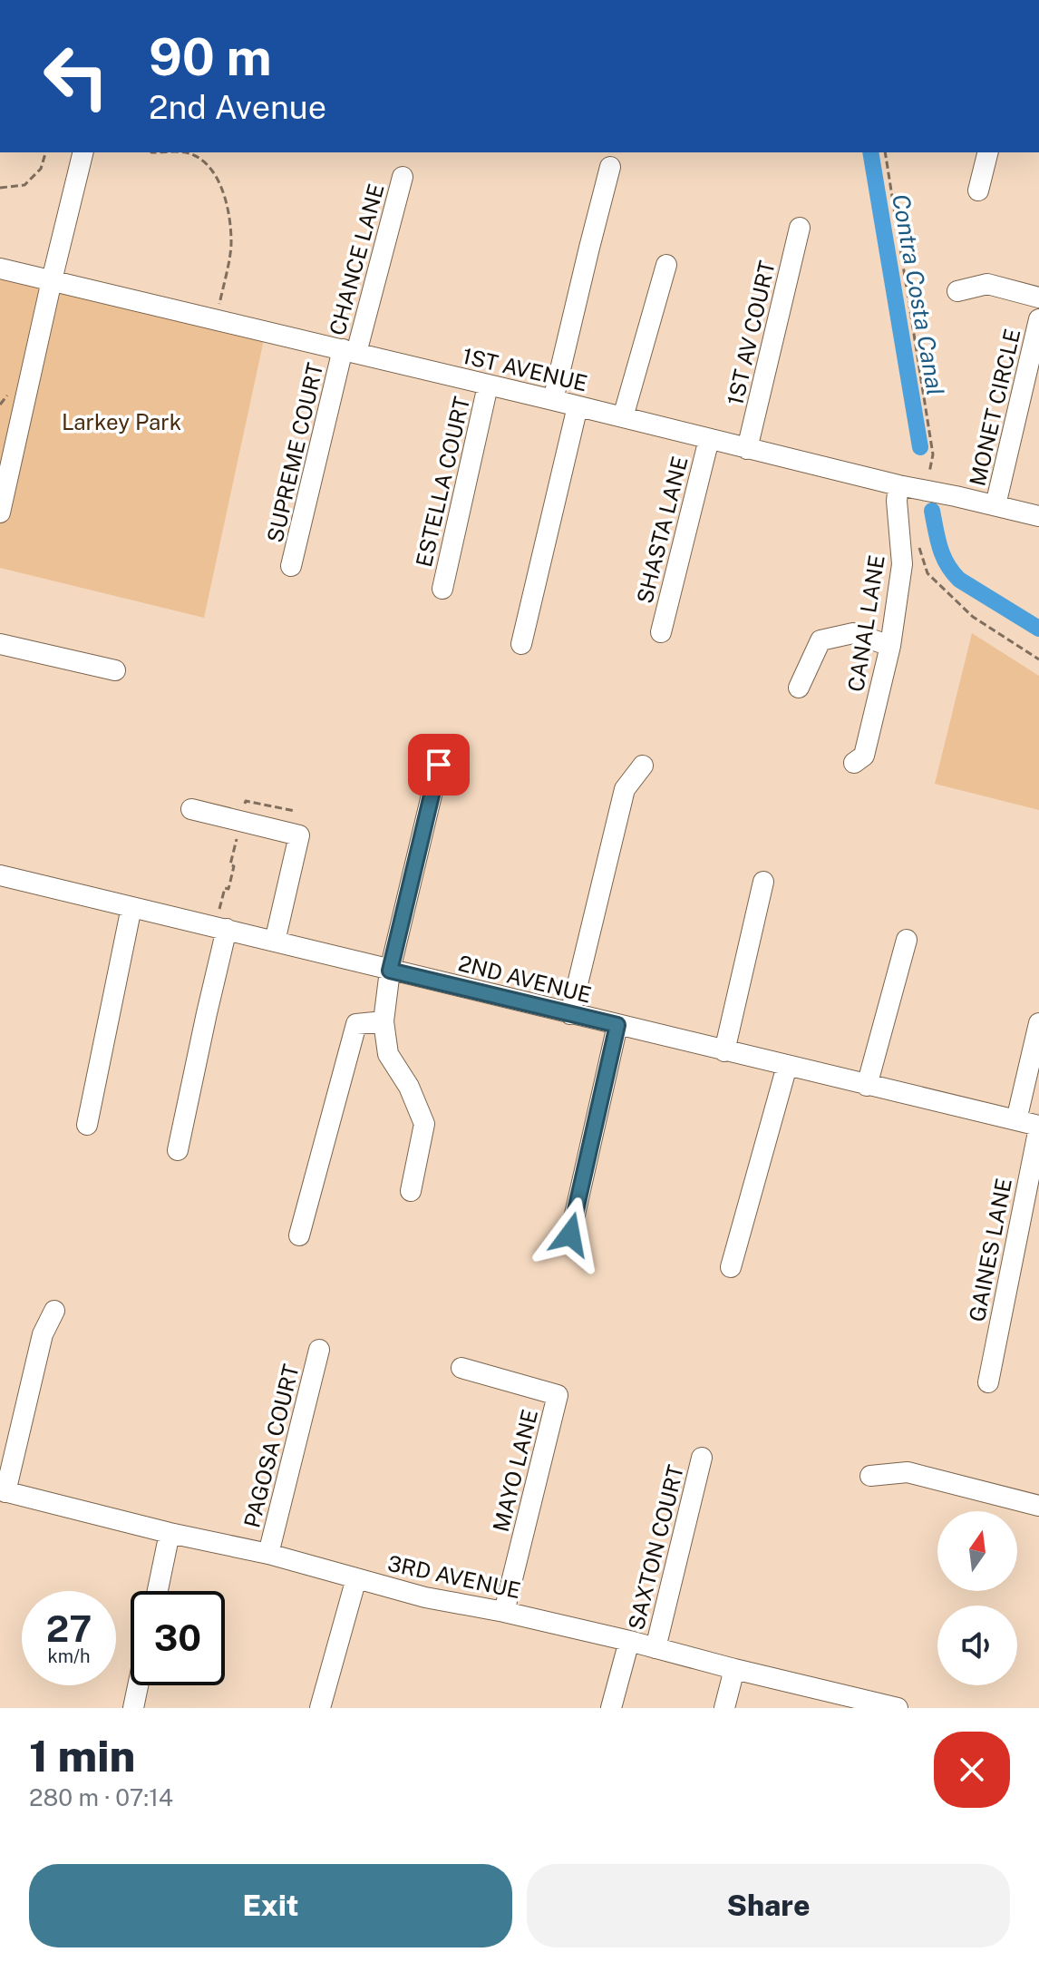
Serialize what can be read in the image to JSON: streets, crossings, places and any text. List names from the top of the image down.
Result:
{
  "streets": {
    "street": [
      "CHANCE LANE",
      "1ST AV COURT",
      "1ST AVENUE",
      "MONET CIRCLE",
      "SUPREME COURT",
      "ESTELLA COURT",
      "SHASTA LANE",
      "CANAL LANE",
      "2ND AVENUE",
      "GAINES LANE",
      "PAGOSA COURT",
      "MAYO LANE",
      "SAXTON COURT",
      "3RD AVENUE"
    ]
  },
  "crossings": [
    ["CHANCE LANE", "1ST AVENUE"],
    ["CHANCE LANE", "SUPREME COURT"],
    ["1ST AV COURT", "1ST AVENUE"],
    ["1ST AVENUE", "MONET CIRCLE"],
    ["1ST AVENUE", "SUPREME COURT"],
    ["1ST AVENUE", "ESTELLA COURT"],
    ["1ST AVENUE", "SHASTA LANE"],
    ["1ST AVENUE", "CANAL LANE"],
    ["2ND AVENUE", "GAINES LANE"],
    ["PAGOSA COURT", "3RD AVENUE"],
    ["MAYO LANE", "3RD AVENUE"],
    ["SAXTON COURT", "3RD AVENUE"]
  ],
  "water": ["Contra Costa Canal"],
  "parks": ["Larkey Park"],
  "north": "top",
  "page": {
    "turn": ["90 m", "2nd Avenue"],
    "speed": "27 km/h",
    "limit": "30",
    "heading": ["1 min", "280 m · 07:14"],
    "buttons": ["Exit", "Share"]
  }
}
